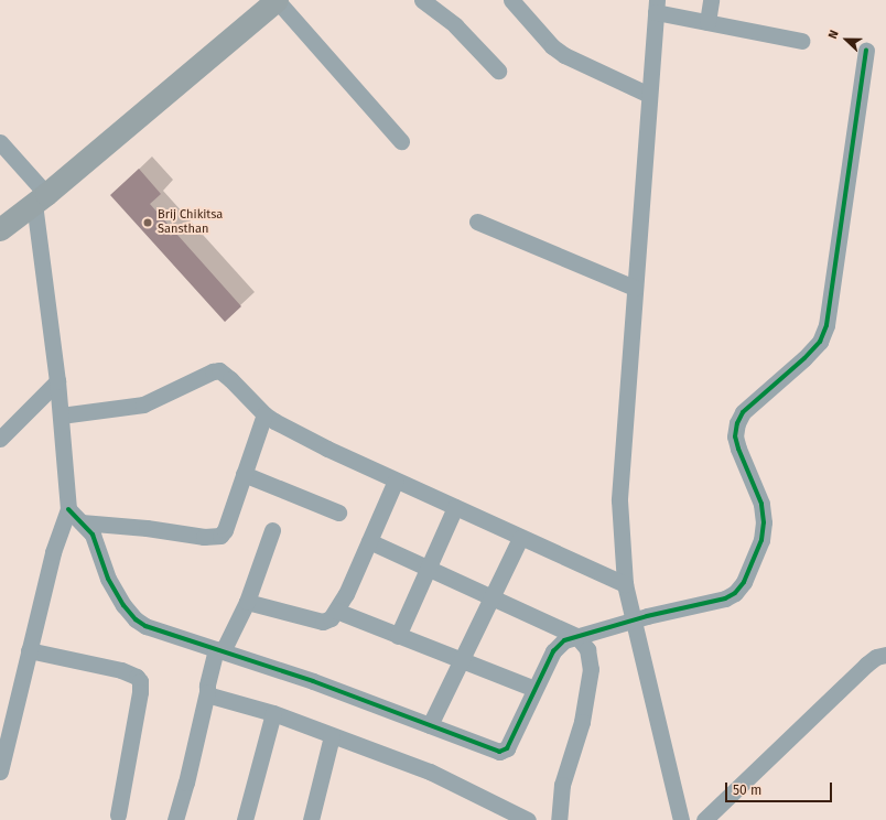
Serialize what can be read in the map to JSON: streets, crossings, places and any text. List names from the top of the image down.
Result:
{
  "places": ["Brij Chikitsa Sansthan"],
  "scale_bar": "50 m",
  "north": "left"
}
